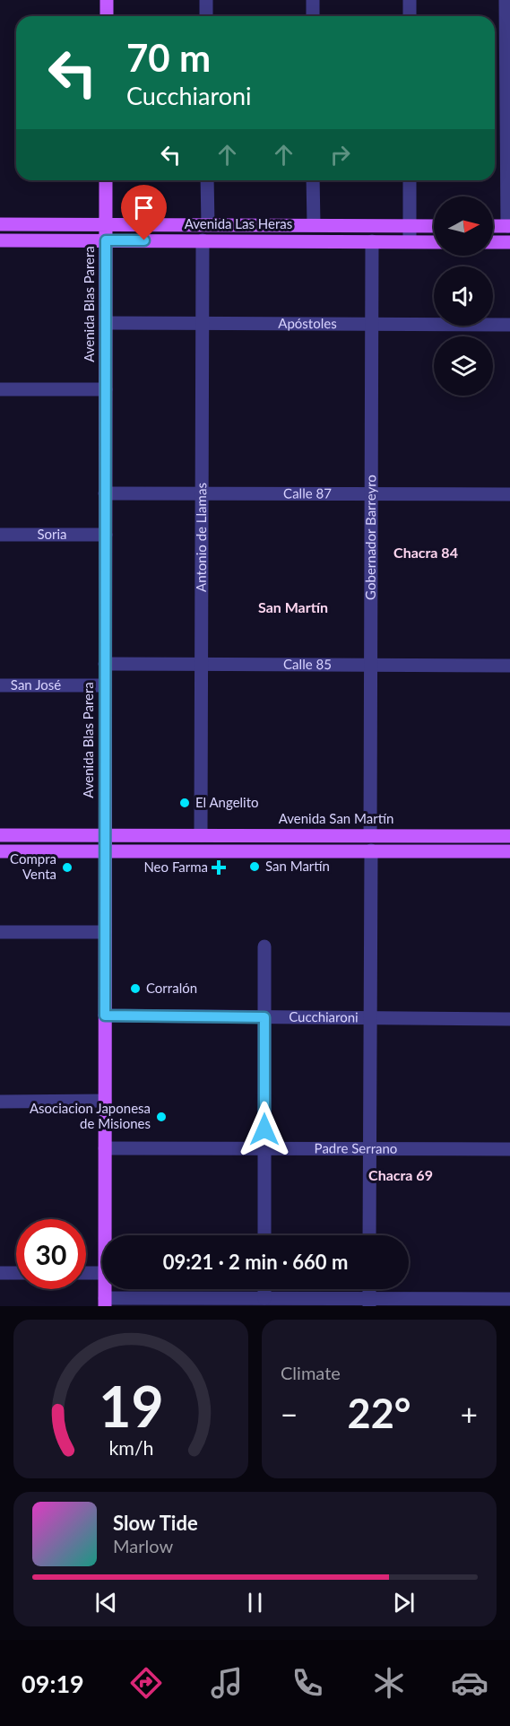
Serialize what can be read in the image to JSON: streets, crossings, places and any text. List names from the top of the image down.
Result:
{
  "streets": {
    "main road": ["Avenida Las Heras", "Avenida Blas Parera", "Avenida San Martín"],
    "street": [
      "Apóstoles",
      "Calle 87",
      "Soria",
      "Antonio de Llamas",
      "Gobernador Barreyro",
      "Calle 85",
      "San José",
      "Cucchiaroni",
      "Padre Serrano"
    ]
  },
  "crossings": [
    ["Avenida Las Heras", "Avenida Blas Parera"],
    ["Avenida Las Heras", "Antonio de Llamas"],
    ["Avenida Las Heras", "Gobernador Barreyro"],
    ["Avenida Blas Parera", "Apóstoles"],
    ["Avenida Blas Parera", "Calle 87"],
    ["Avenida Blas Parera", "Soria"],
    ["Avenida Blas Parera", "Calle 85"],
    ["Avenida Blas Parera", "San José"],
    ["Avenida Blas Parera", "Avenida San Martín"],
    ["Avenida Blas Parera", "Cucchiaroni"],
    ["Avenida Blas Parera", "Padre Serrano"],
    ["Apóstoles", "Antonio de Llamas"],
    ["Apóstoles", "Gobernador Barreyro"],
    ["Calle 87", "Antonio de Llamas"],
    ["Calle 87", "Gobernador Barreyro"],
    ["Antonio de Llamas", "Calle 85"],
    ["Antonio de Llamas", "Avenida San Martín"],
    ["Gobernador Barreyro", "Calle 85"],
    ["Gobernador Barreyro", "Avenida San Martín"]
  ],
  "districts": ["Chacra 84", "San Martín", "Chacra 69"],
  "places": {
    "other": [
      "El Angelito",
      "San Martín",
      "Compra Venta",
      "Corralón",
      "Asociacion Japonesa de Misiones"
    ],
    "health": ["Neo Farma"]
  },
  "north": "right",
  "page": {
    "turn": ["70 m", "Cucchiaroni"],
    "limit": "30",
    "trip": "09:21 · 2 min · 660 m",
    "tile": "Climate",
    "heat": ["−", "22°", "+"],
    "song": ["Slow Tide", "Marlow"],
    "tabs": "09:19",
    "gauge": ["19", "km/h"]
  }
}
